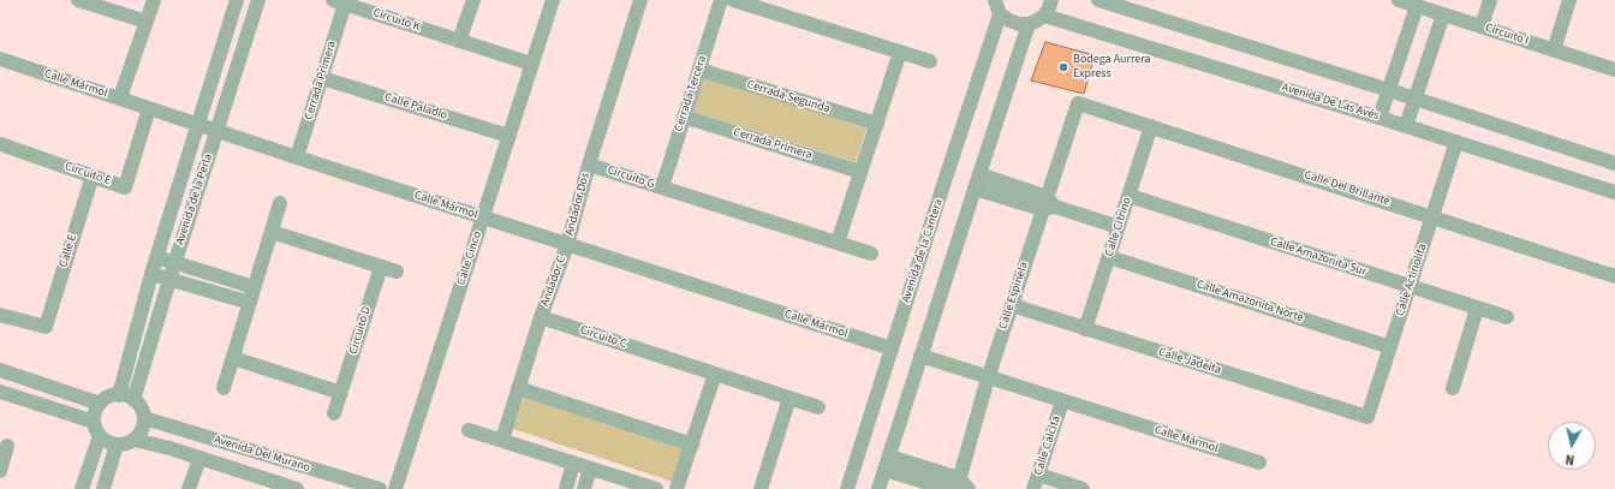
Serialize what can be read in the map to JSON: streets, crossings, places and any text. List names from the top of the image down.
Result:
{
  "streets": {
    "street": [
      "Circuito K",
      "Circuito I",
      "Cerrada Primera",
      "Calle Mármol",
      "Cerrada Tercera",
      "Cerrada Segunda",
      "Avenida De Las Avés",
      "Calle Paladio",
      "Circuito E",
      "Circuito G",
      "Calle Del Brillante",
      "Avenida de la Perla",
      "Andador Dos",
      "Calle Citrino",
      "Calle E",
      "Avenida de la Cantera",
      "Calle Amazonita Sur",
      "Calle Cinco",
      "Calle Actinolita",
      "Andador C",
      "Calle Espinela",
      "Calle Amazonita Norte",
      "Circuito D",
      "Circuito C",
      "Calle Jadeita",
      "Calle Calcita",
      "Avenida Del Murano"
    ]
  },
  "crossings": [
    ["Circuito K", "Cerrada Primera"],
    ["Circuito K", "Calle Cinco"],
    ["Cerrada Primera", "Calle Mármol"],
    ["Cerrada Primera", "Cerrada Tercera"],
    ["Cerrada Primera", "Calle Paladio"],
    ["Calle Mármol", "Circuito E"],
    ["Calle Mármol", "Avenida de la Perla"],
    ["Calle Mármol", "Andador Dos"],
    ["Calle Mármol", "Avenida de la Cantera"],
    ["Calle Mármol", "Calle Cinco"],
    ["Calle Mármol", "Andador C"],
    ["Calle Mármol", "Calle Espinela"],
    ["Calle Mármol", "Calle Calcita"],
    ["Cerrada Tercera", "Cerrada Segunda"],
    ["Cerrada Tercera", "Circuito G"],
    ["Avenida De Las Avés", "Calle Actinolita"],
    ["Calle Paladio", "Calle Cinco"],
    ["Circuito E", "Calle E"],
    ["Circuito G", "Andador Dos"],
    ["Calle Del Brillante", "Calle Citrino"],
    ["Calle Del Brillante", "Calle Actinolita"],
    ["Calle Del Brillante", "Calle Espinela"],
    ["Avenida de la Perla", "Avenida Del Murano"],
    ["Andador Dos", "Andador C"],
    ["Calle Citrino", "Calle Amazonita Sur"],
    ["Calle Citrino", "Calle Amazonita Norte"],
    ["Calle Citrino", "Calle Jadeita"],
    ["Calle Amazonita Sur", "Calle Actinolita"],
    ["Calle Actinolita", "Calle Amazonita Norte"],
    ["Calle Actinolita", "Calle Jadeita"],
    ["Andador C", "Circuito C"],
    ["Calle Espinela", "Calle Jadeita"]
  ],
  "places": ["Bodega Aurrera Express"],
  "north": "bottom"
}
